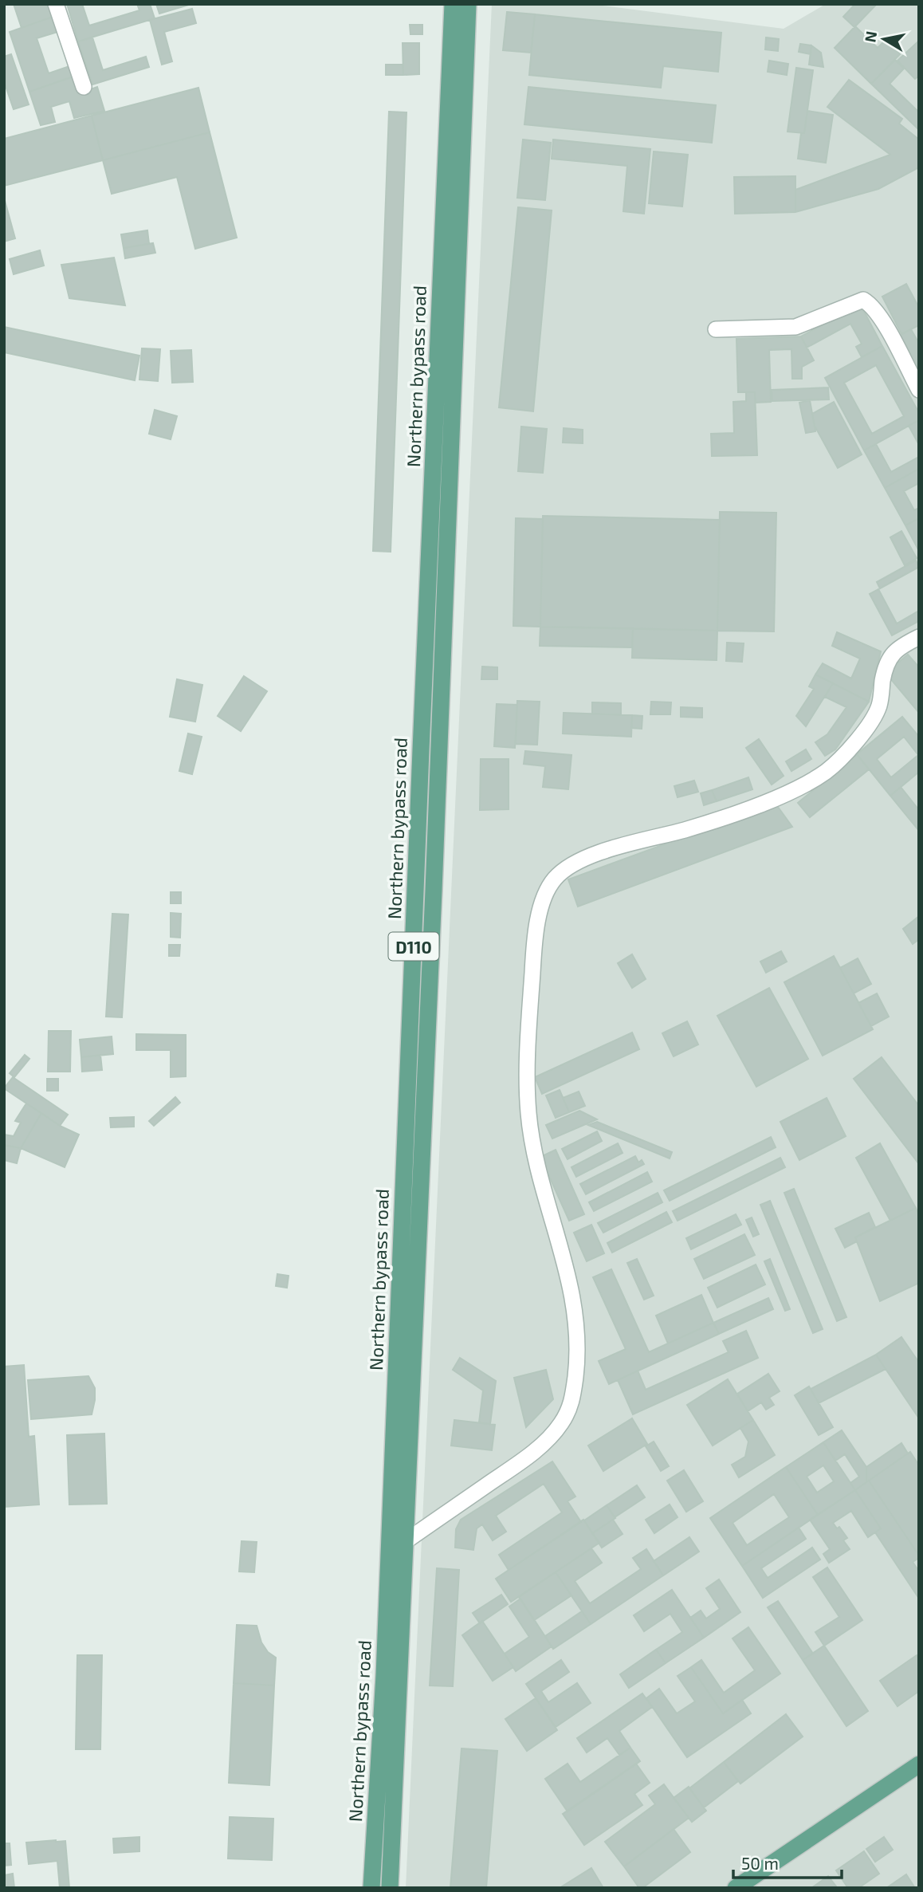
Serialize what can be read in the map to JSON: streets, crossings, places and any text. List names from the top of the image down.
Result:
{
  "streets": {
    "main road": ["Northern bypass road", "D110"]
  },
  "scale_bar": "50 m",
  "north": "left"
}
